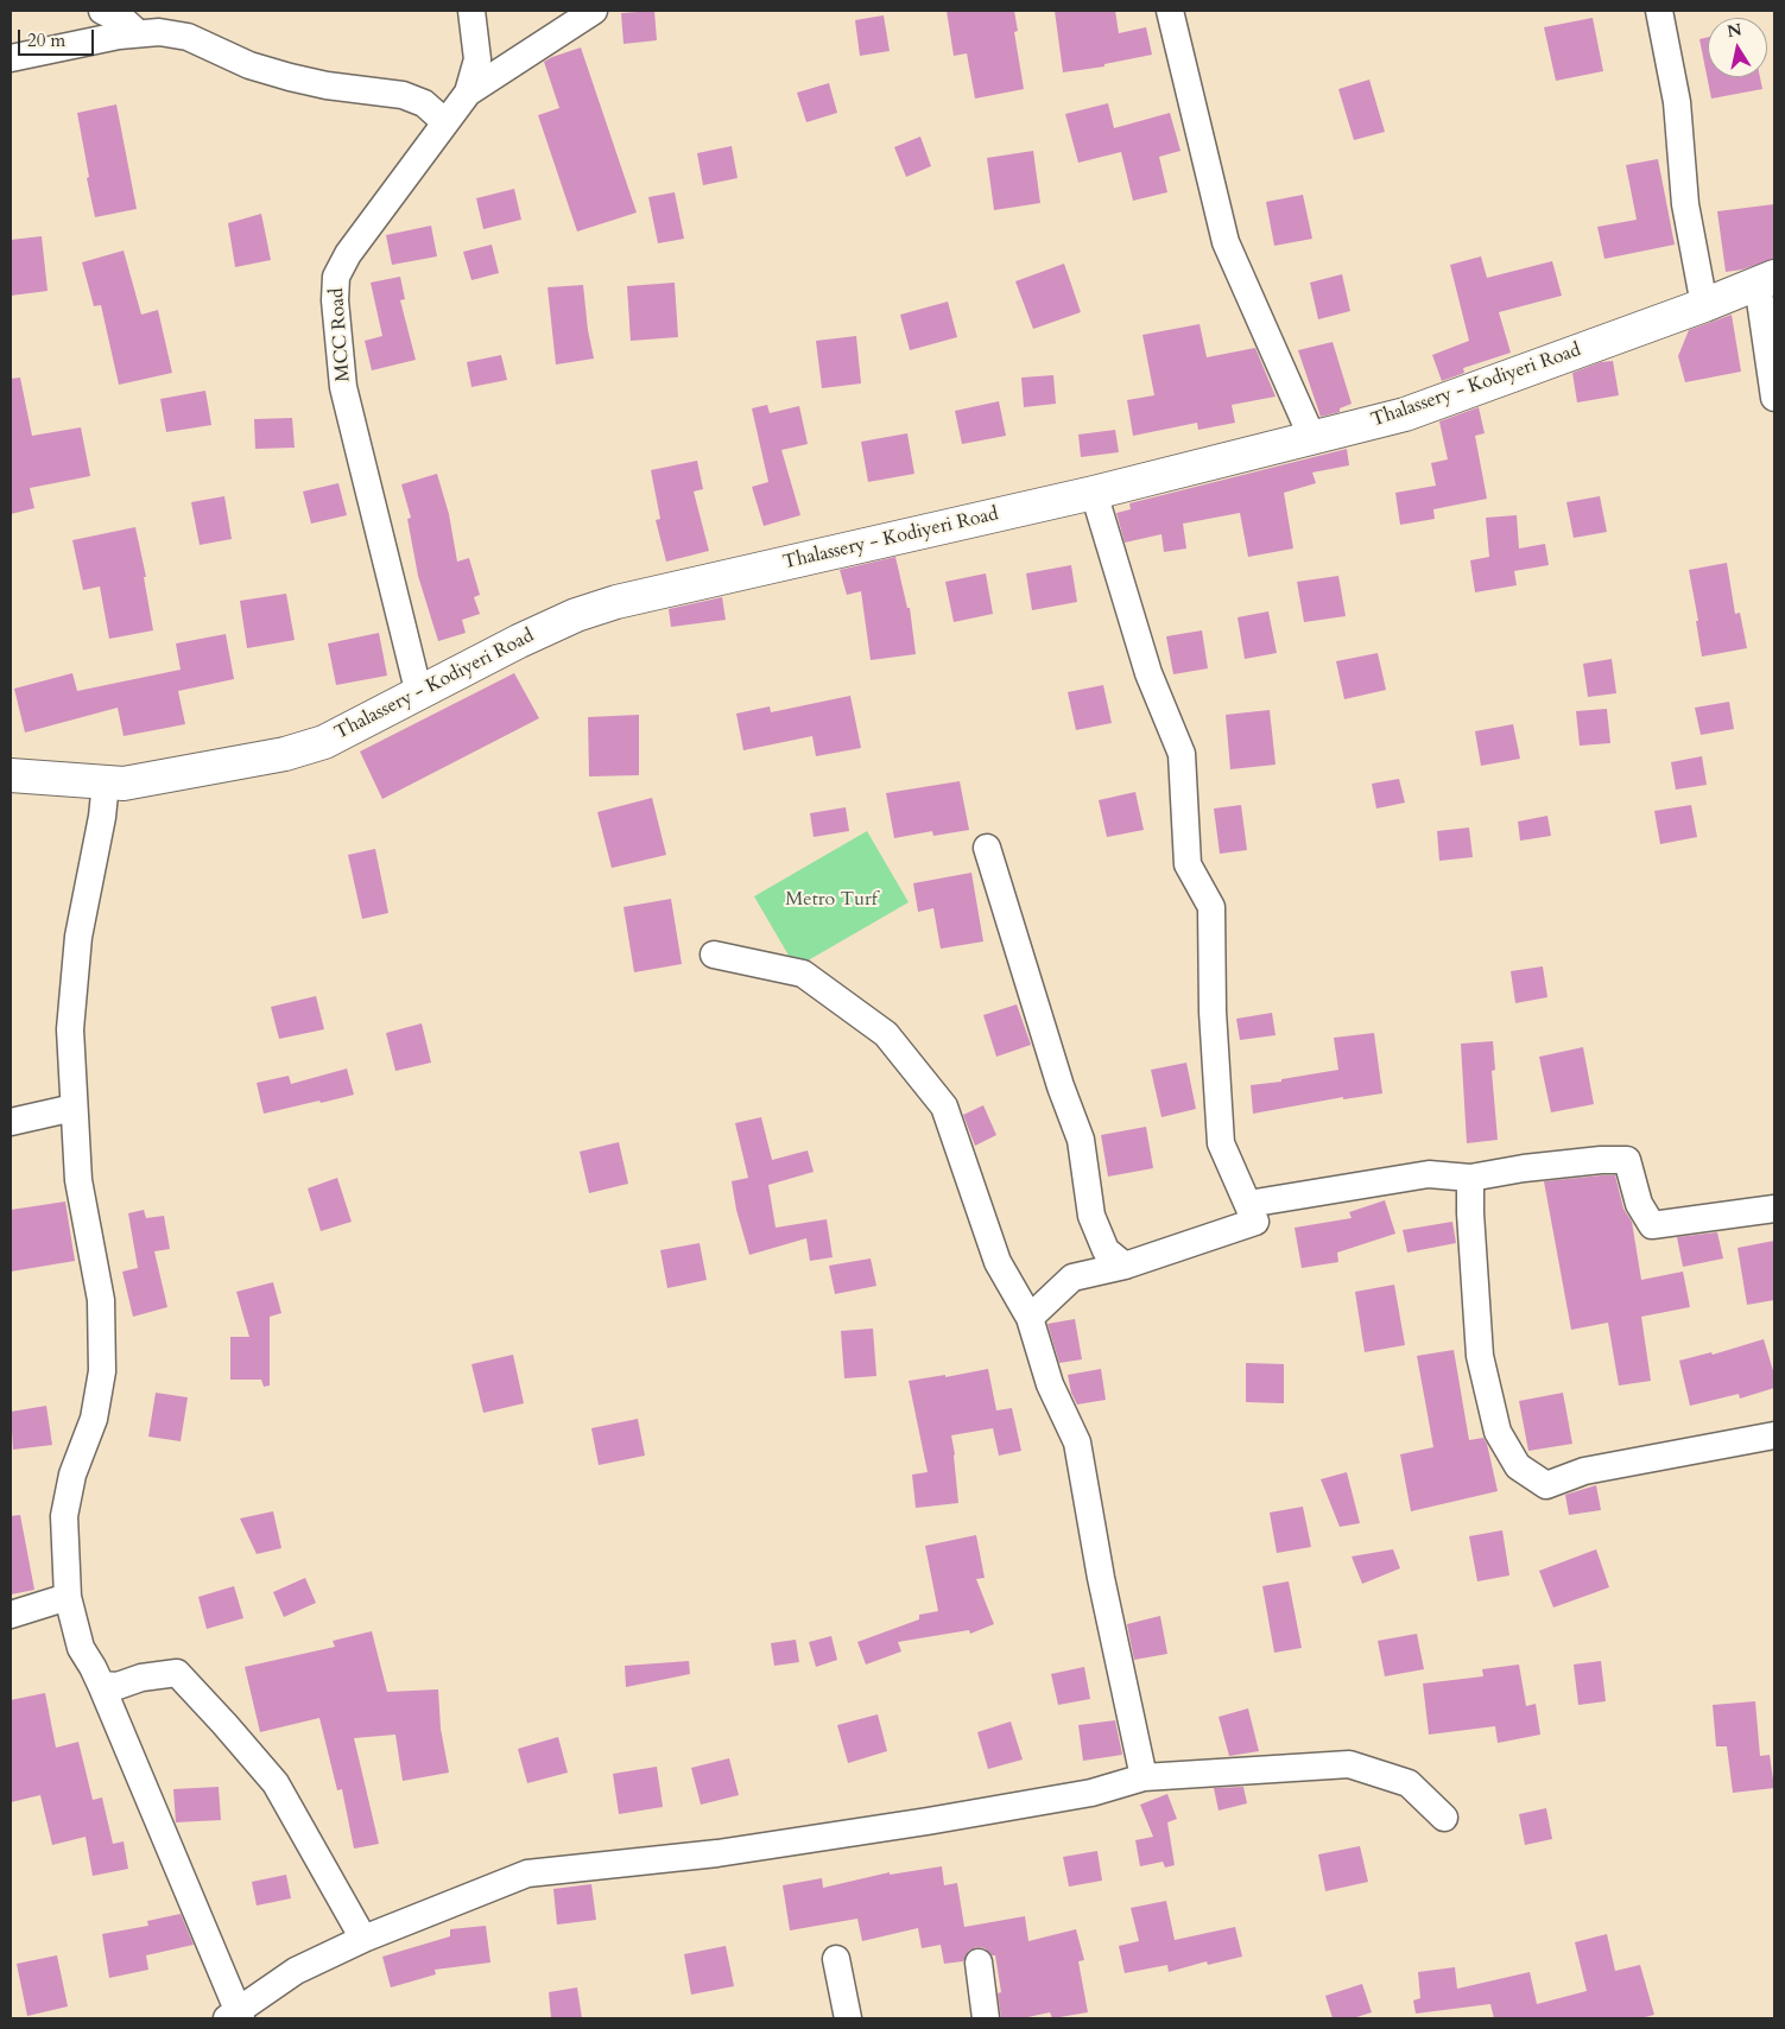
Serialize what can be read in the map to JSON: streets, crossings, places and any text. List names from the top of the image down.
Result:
{
  "streets": {
    "main road": ["Thalassery - Kodiyeri Road"],
    "street": ["MCC Road"]
  },
  "crossings": [
    ["MCC Road", "Thalassery - Kodiyeri Road"]
  ],
  "parks": ["Metro Turf"],
  "scale_bar": "20 m",
  "north": "top"
}
